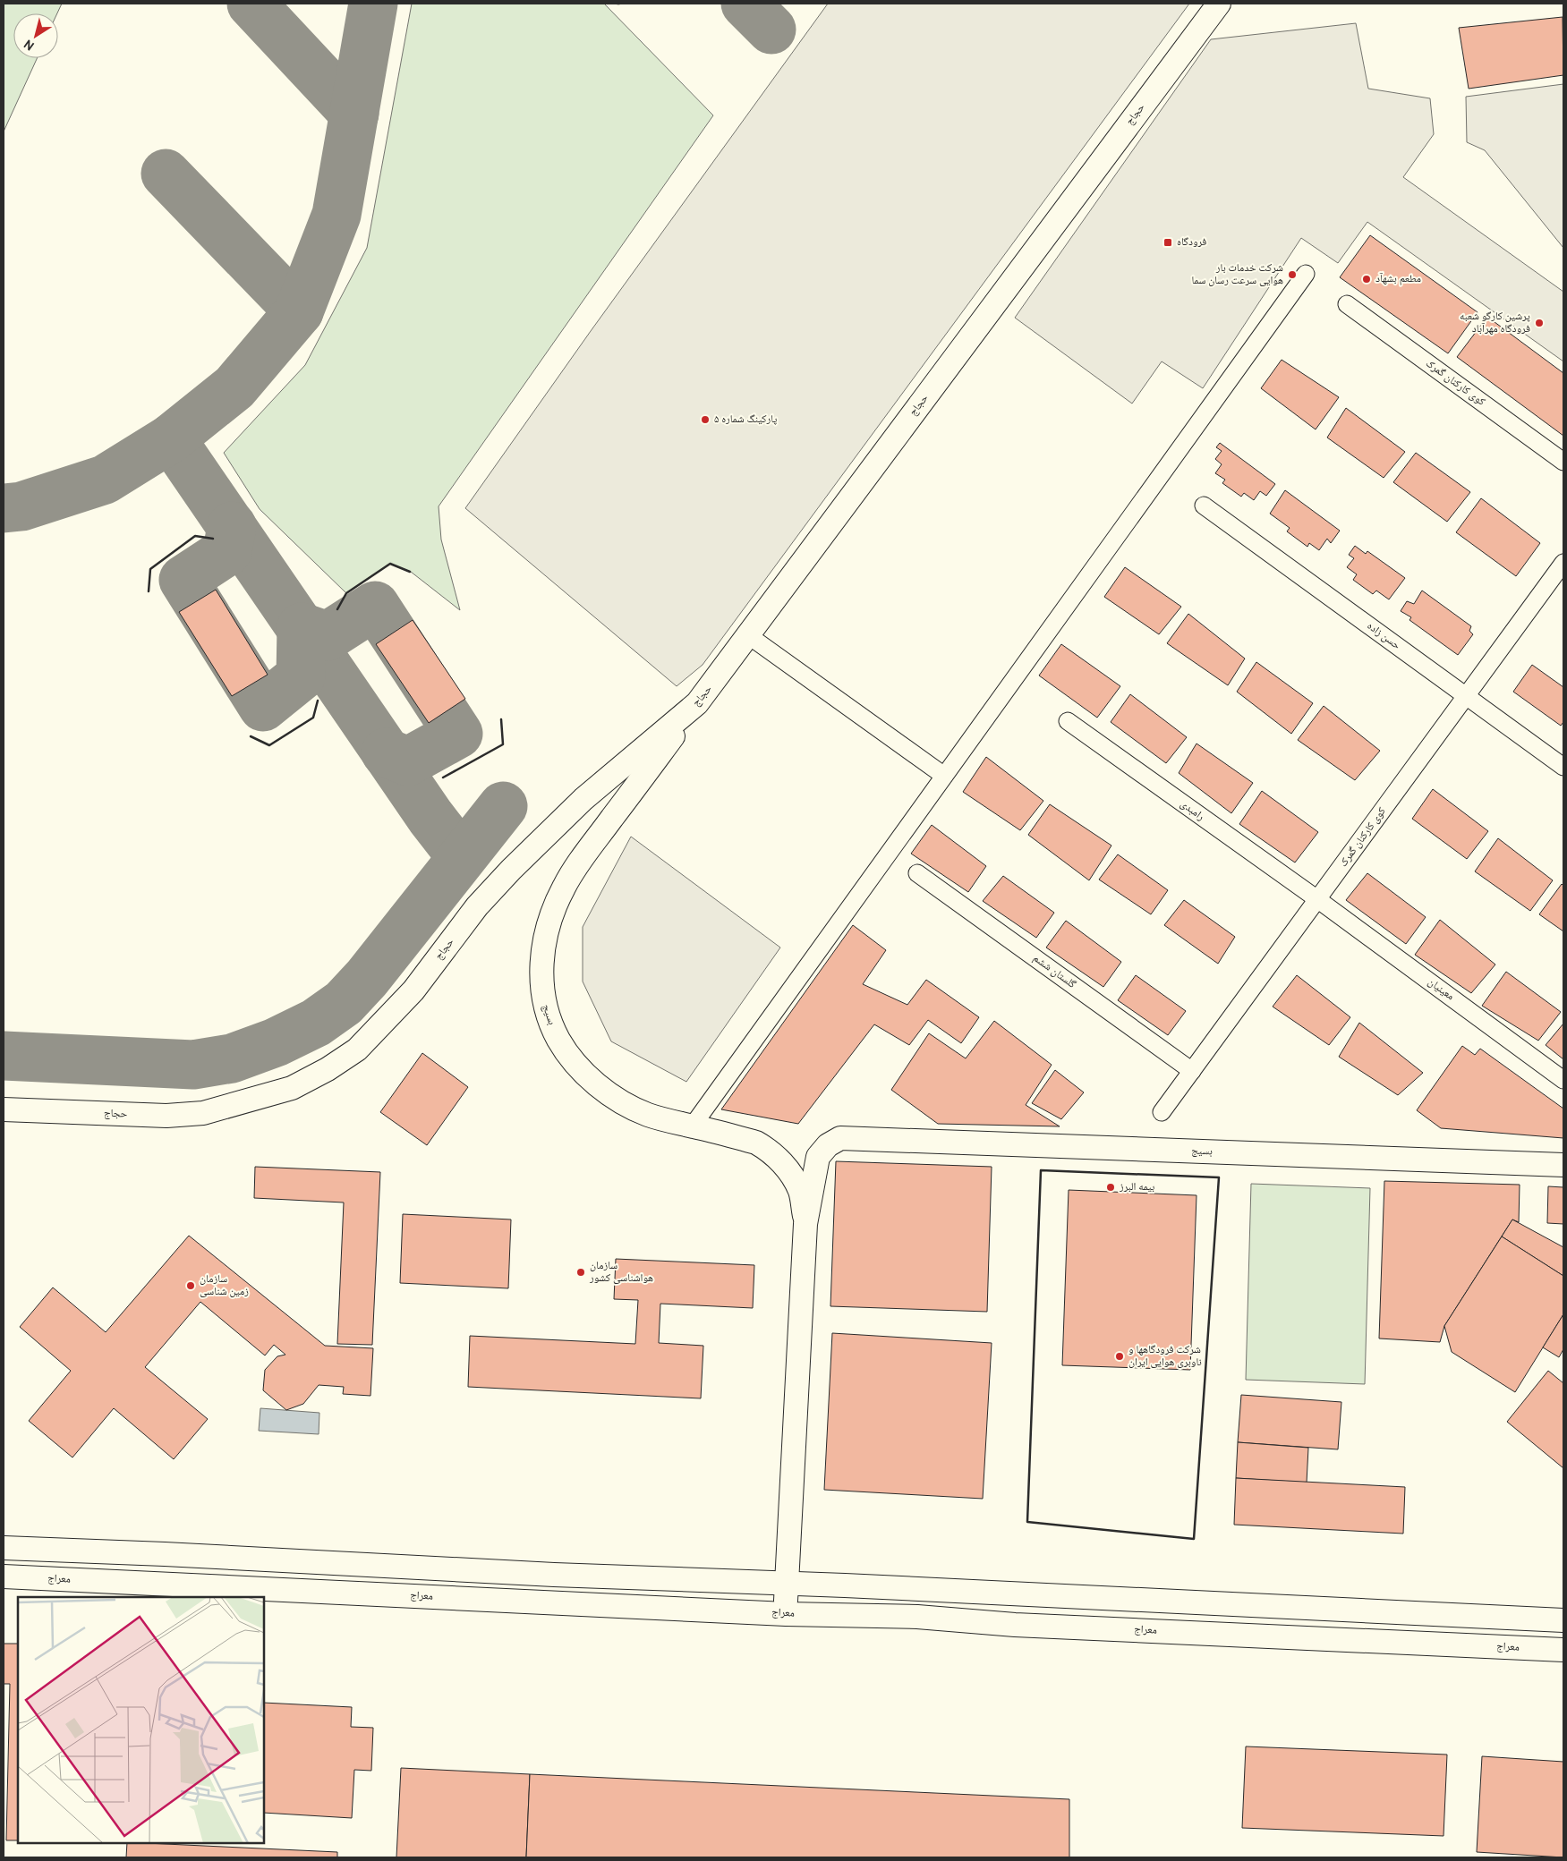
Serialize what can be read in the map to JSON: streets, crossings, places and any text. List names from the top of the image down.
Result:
{
  "streets": {
    "main road": ["حجاج", "بسیج", "معراج"],
    "street": [
      "کوی کارکنان گمرک",
      "حسن زاده",
      "رامبدی",
      "گلستان ششم",
      "معینیان"
    ]
  },
  "crossings": [
    ["حجاج", "بسیج"],
    ["کوی کارکنان گمرک", "حسن زاده"],
    ["کوی کارکنان گمرک", "رامبدی"],
    ["کوی کارکنان گمرک", "گلستان ششم"],
    ["کوی کارکنان گمرک", "معینیان"],
    ["رامبدی", "معینیان"]
  ],
  "places": {
    "transit": ["فرودگاه"],
    "other": [
      "شرکت خدمات بار هوایی سرعت رسان سما",
      "مطعم بشهآد",
      "پرشین کارگو شعبه فرودگاه مهرآباد",
      "پارکینگ شماره ۵",
      "بیمه البرز",
      "سازمان هواشناسی کشور",
      "سازمان زمین شناسی",
      "شرکت فرودگاهها و ناوبری هوایی ایران"
    ]
  },
  "north": "bottom left"
}
